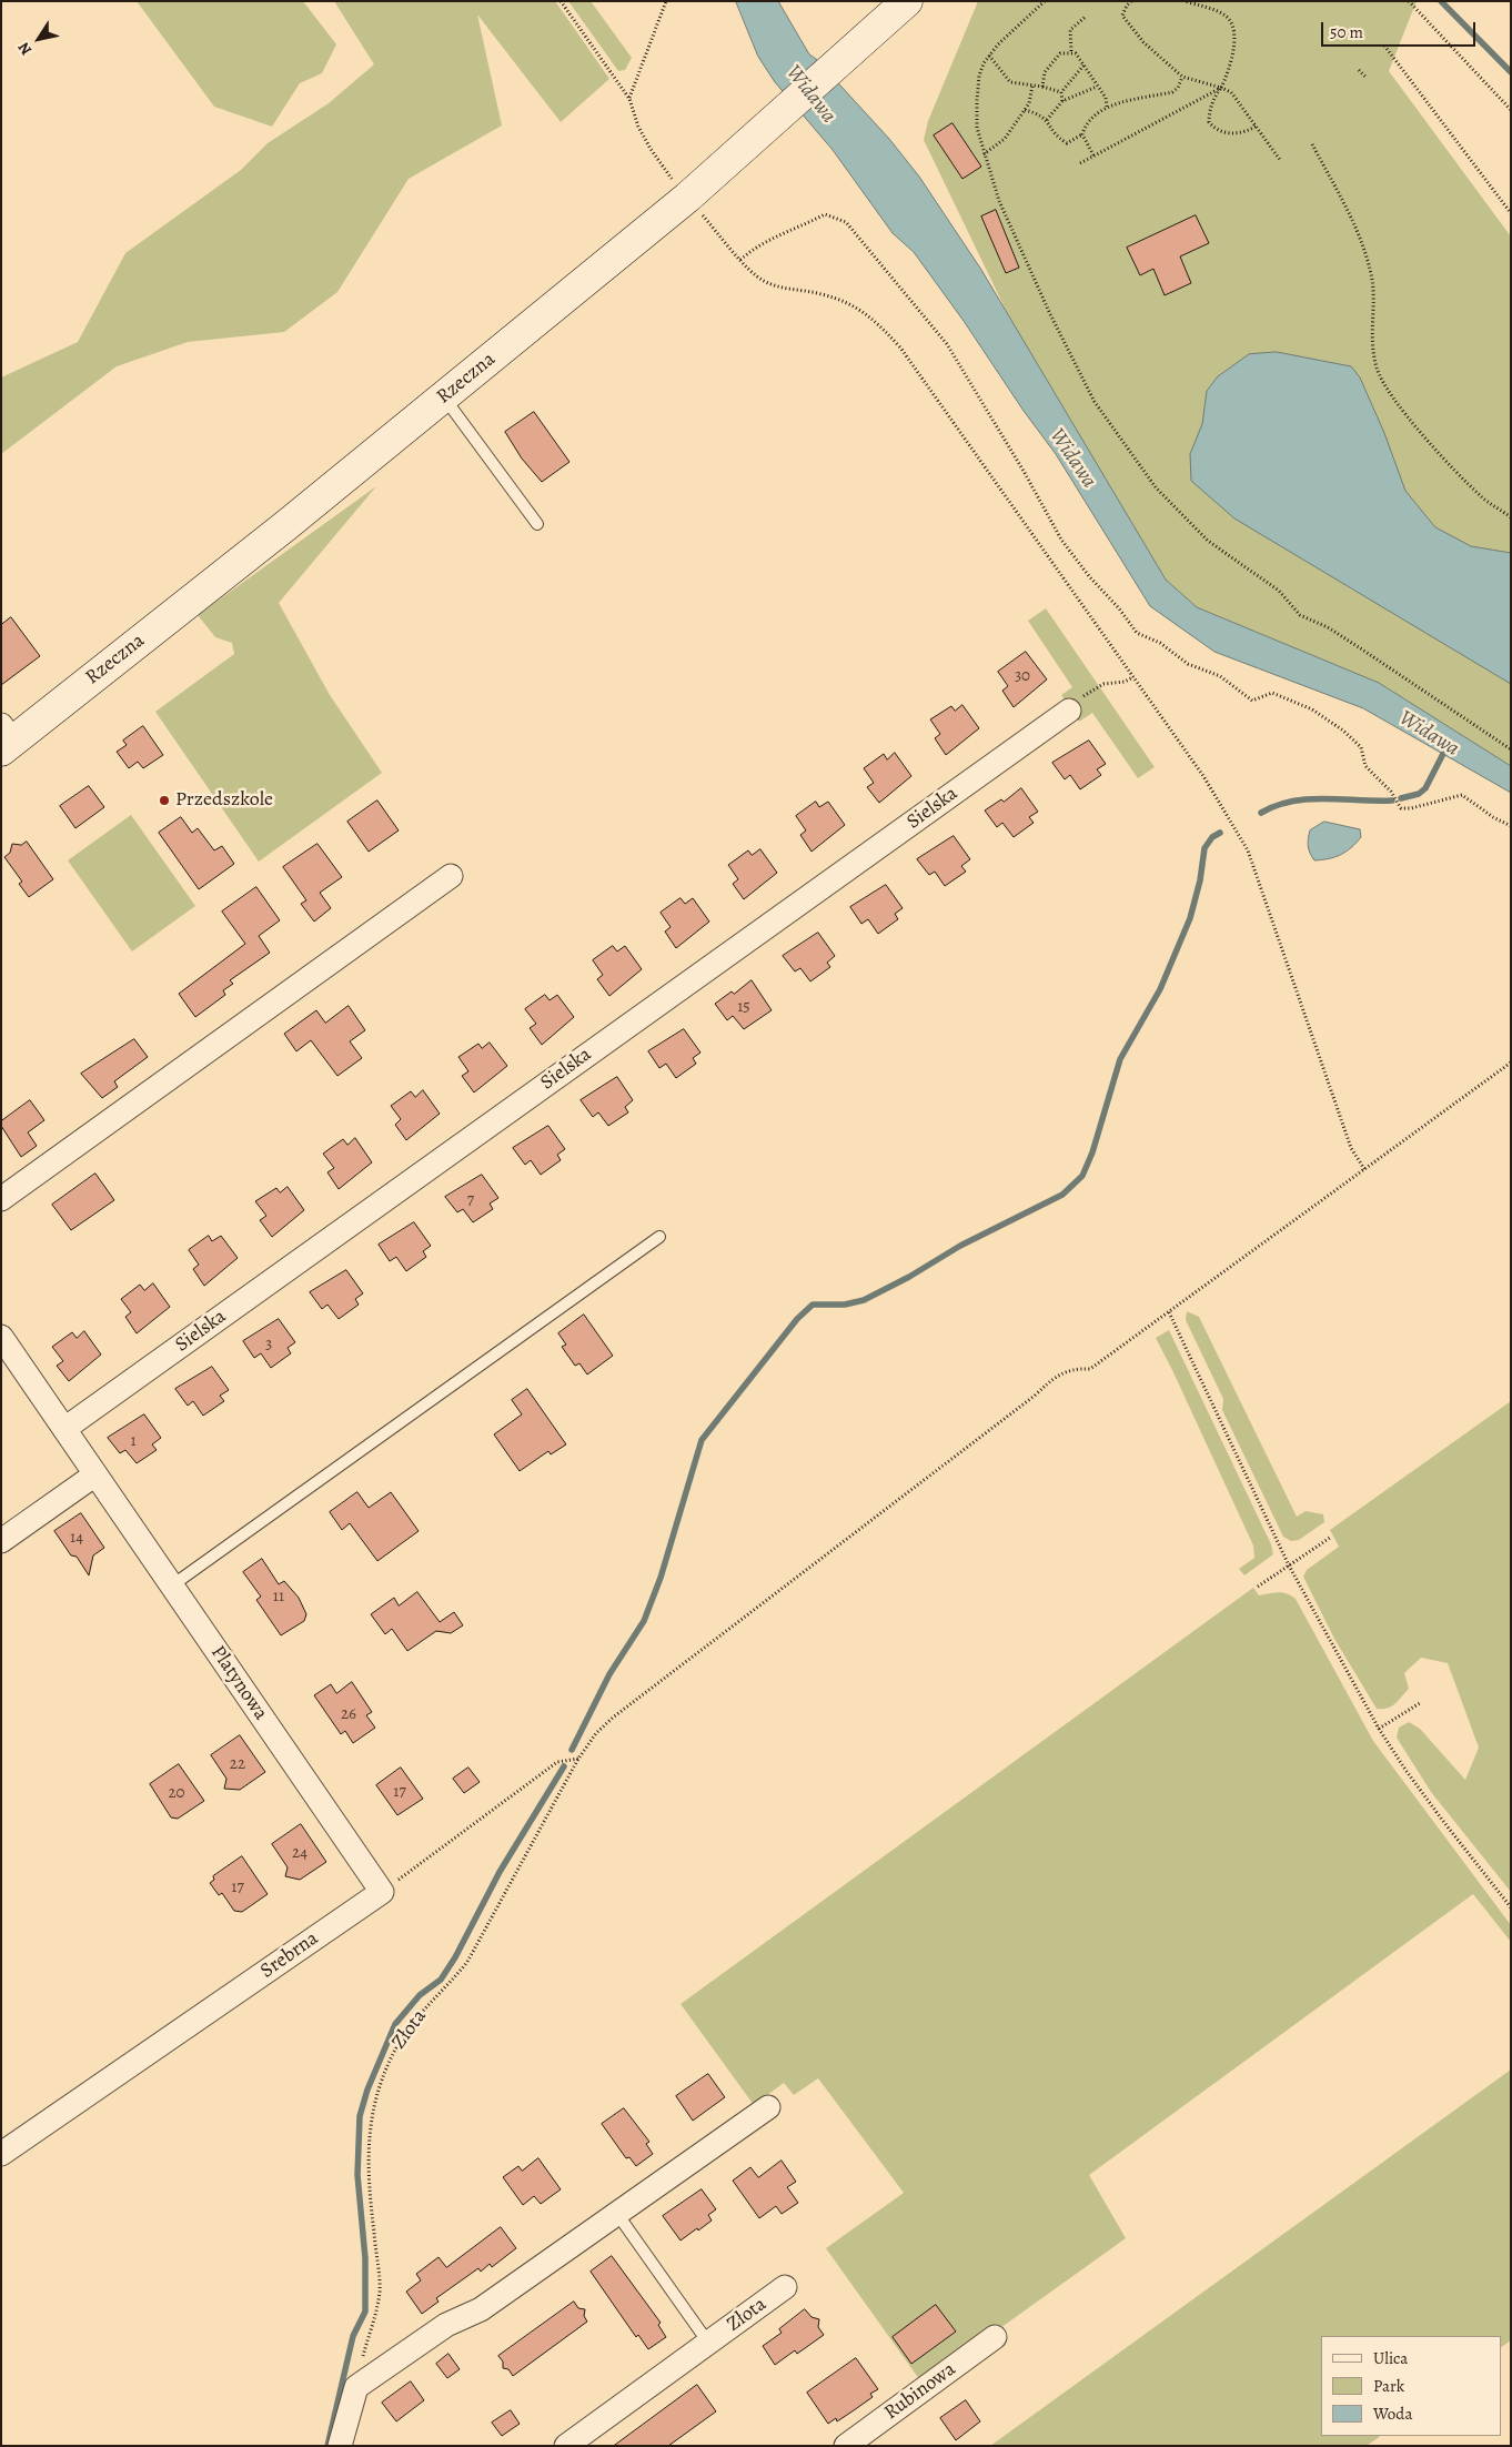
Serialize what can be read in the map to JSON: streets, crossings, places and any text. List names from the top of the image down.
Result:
{
  "streets": {
    "street": [
      "Rzeczna",
      "Sielska",
      "Platynowa",
      "Srebrna",
      "Złota",
      "Rubinowa"
    ]
  },
  "crossings": [
    ["Sielska", "Platynowa"],
    ["Platynowa", "Srebrna"]
  ],
  "water": ["Widawa"],
  "places": ["Przedszkole"],
  "house_numbers": [
    "30",
    "15",
    "7",
    "3",
    "1",
    "14",
    "11",
    "26",
    "22",
    "17",
    "20",
    "24",
    "17"
  ],
  "legend": ["Ulica", "Park", "Woda"],
  "scale_bar": "50 m",
  "north": "bottom left"
}
